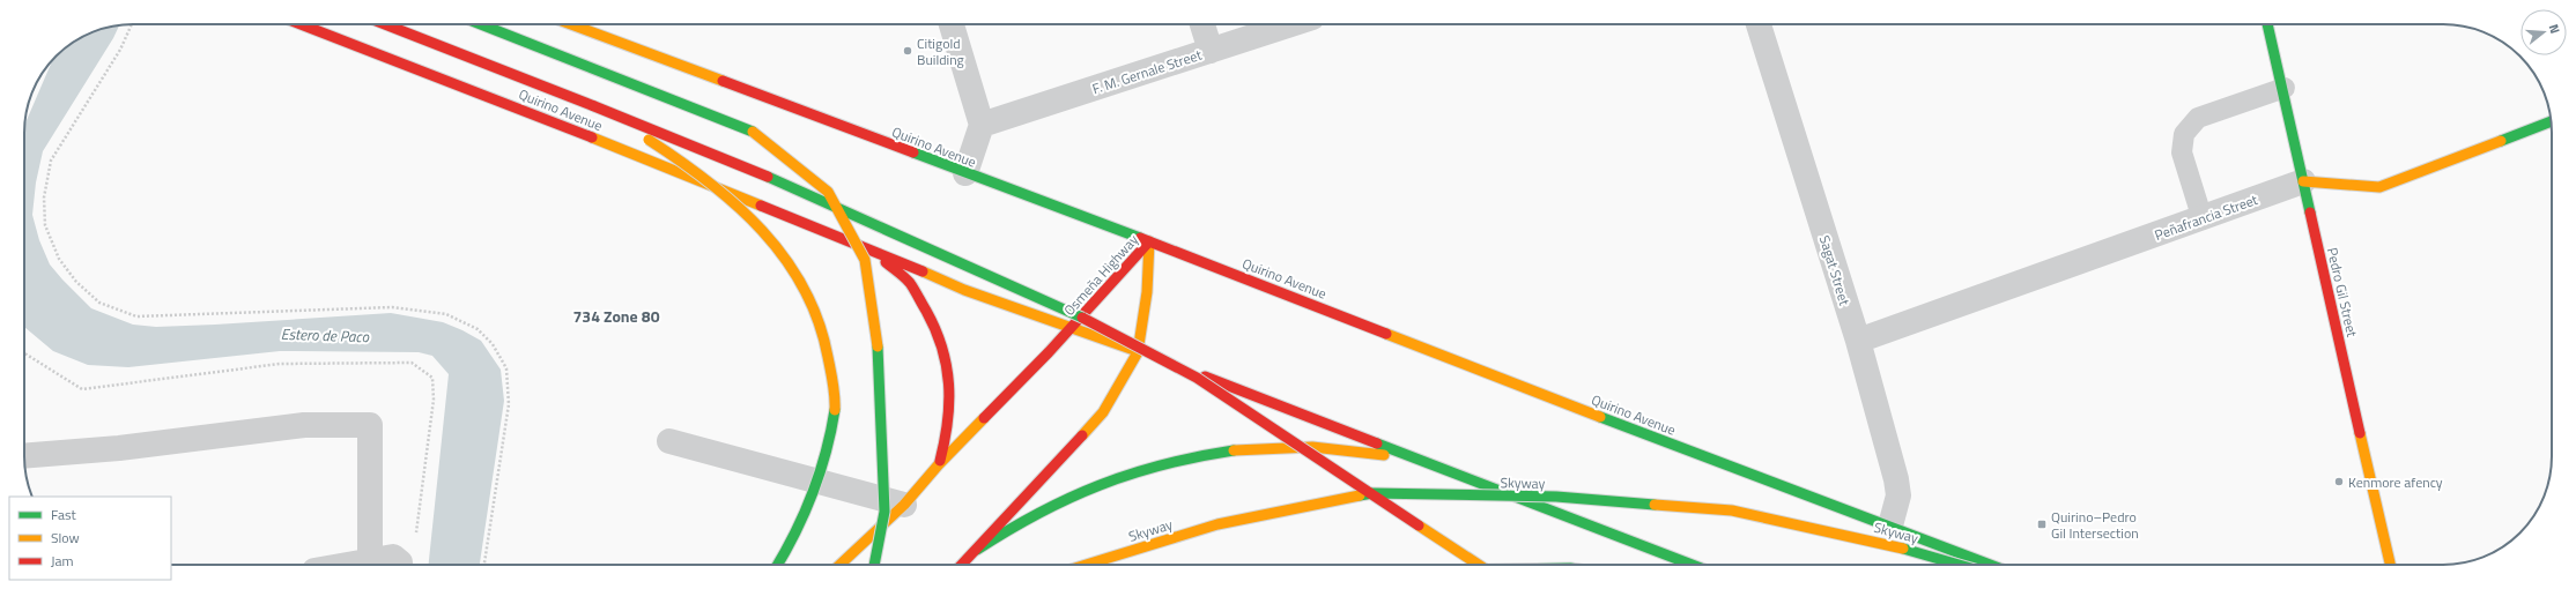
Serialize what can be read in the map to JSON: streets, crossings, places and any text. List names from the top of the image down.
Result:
{
  "streets": {
    "main road": [
      "Quirino Avenue",
      "Peñafrancia Street",
      "Osmeña Highway",
      "Pedro Gil Street",
      "Skyway"
    ],
    "street": ["F. M. Gernale Street", "Sagat Street"]
  },
  "crossings": [
    ["Quirino Avenue", "Sagat Street"],
    ["Quirino Avenue", "Osmeña Highway"],
    ["Peñafrancia Street", "Sagat Street"],
    ["Peñafrancia Street", "Pedro Gil Street"]
  ],
  "districts": ["734 Zone 80"],
  "water": ["Estero de Paco"],
  "places": {
    "other": ["Citigold Building", "Kenmore afency"],
    "transit": ["Quirino–Pedro Gil Intersection"]
  },
  "legend": ["Fast", "Slow", "Jam"],
  "north": "right"
}
